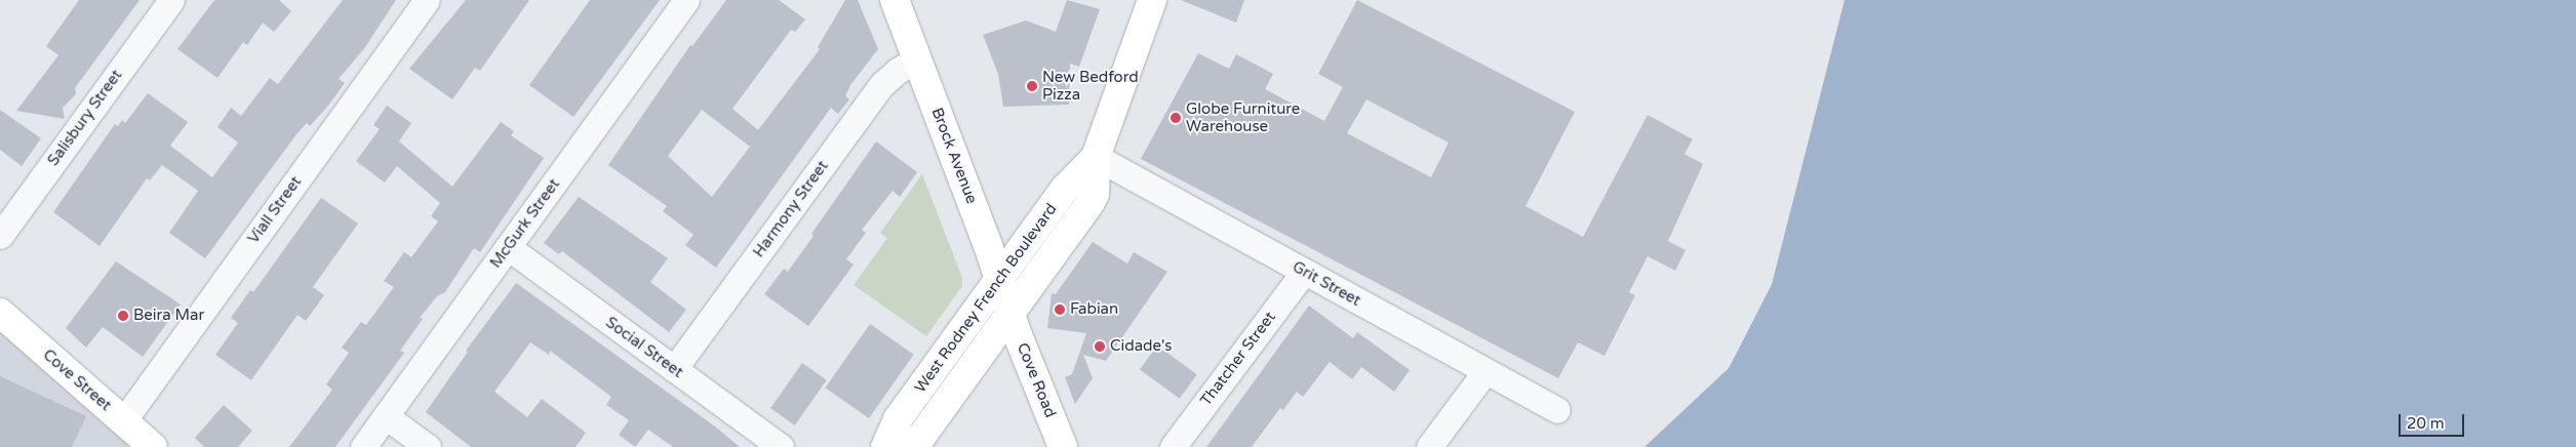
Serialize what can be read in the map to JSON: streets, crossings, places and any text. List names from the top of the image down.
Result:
{
  "streets": {
    "main road": [
      "Brock Avenue",
      "West Rodney French Boulevard",
      "Cove Street",
      "Cove Road"
    ],
    "street": [
      "Salisbury Street",
      "Harmony Street",
      "Viall Street",
      "McGurk Street",
      "Grit Street",
      "Social Street",
      "Thatcher Street"
    ]
  },
  "crossings": [
    ["Brock Avenue", "Harmony Street"],
    ["Brock Avenue", "West Rodney French Boulevard"],
    ["Brock Avenue", "Cove Road"],
    ["Harmony Street", "Social Street"],
    ["Viall Street", "Cove Street"],
    ["McGurk Street", "Social Street"],
    ["Grit Street", "West Rodney French Boulevard"],
    ["Grit Street", "Thatcher Street"],
    ["West Rodney French Boulevard", "Cove Road"]
  ],
  "places": [
    "New Bedford Pizza",
    "Globe Furniture Warehouse",
    "Fabian",
    "Beira Mar",
    "Cidade's"
  ],
  "scale_bar": "20 m"
}
